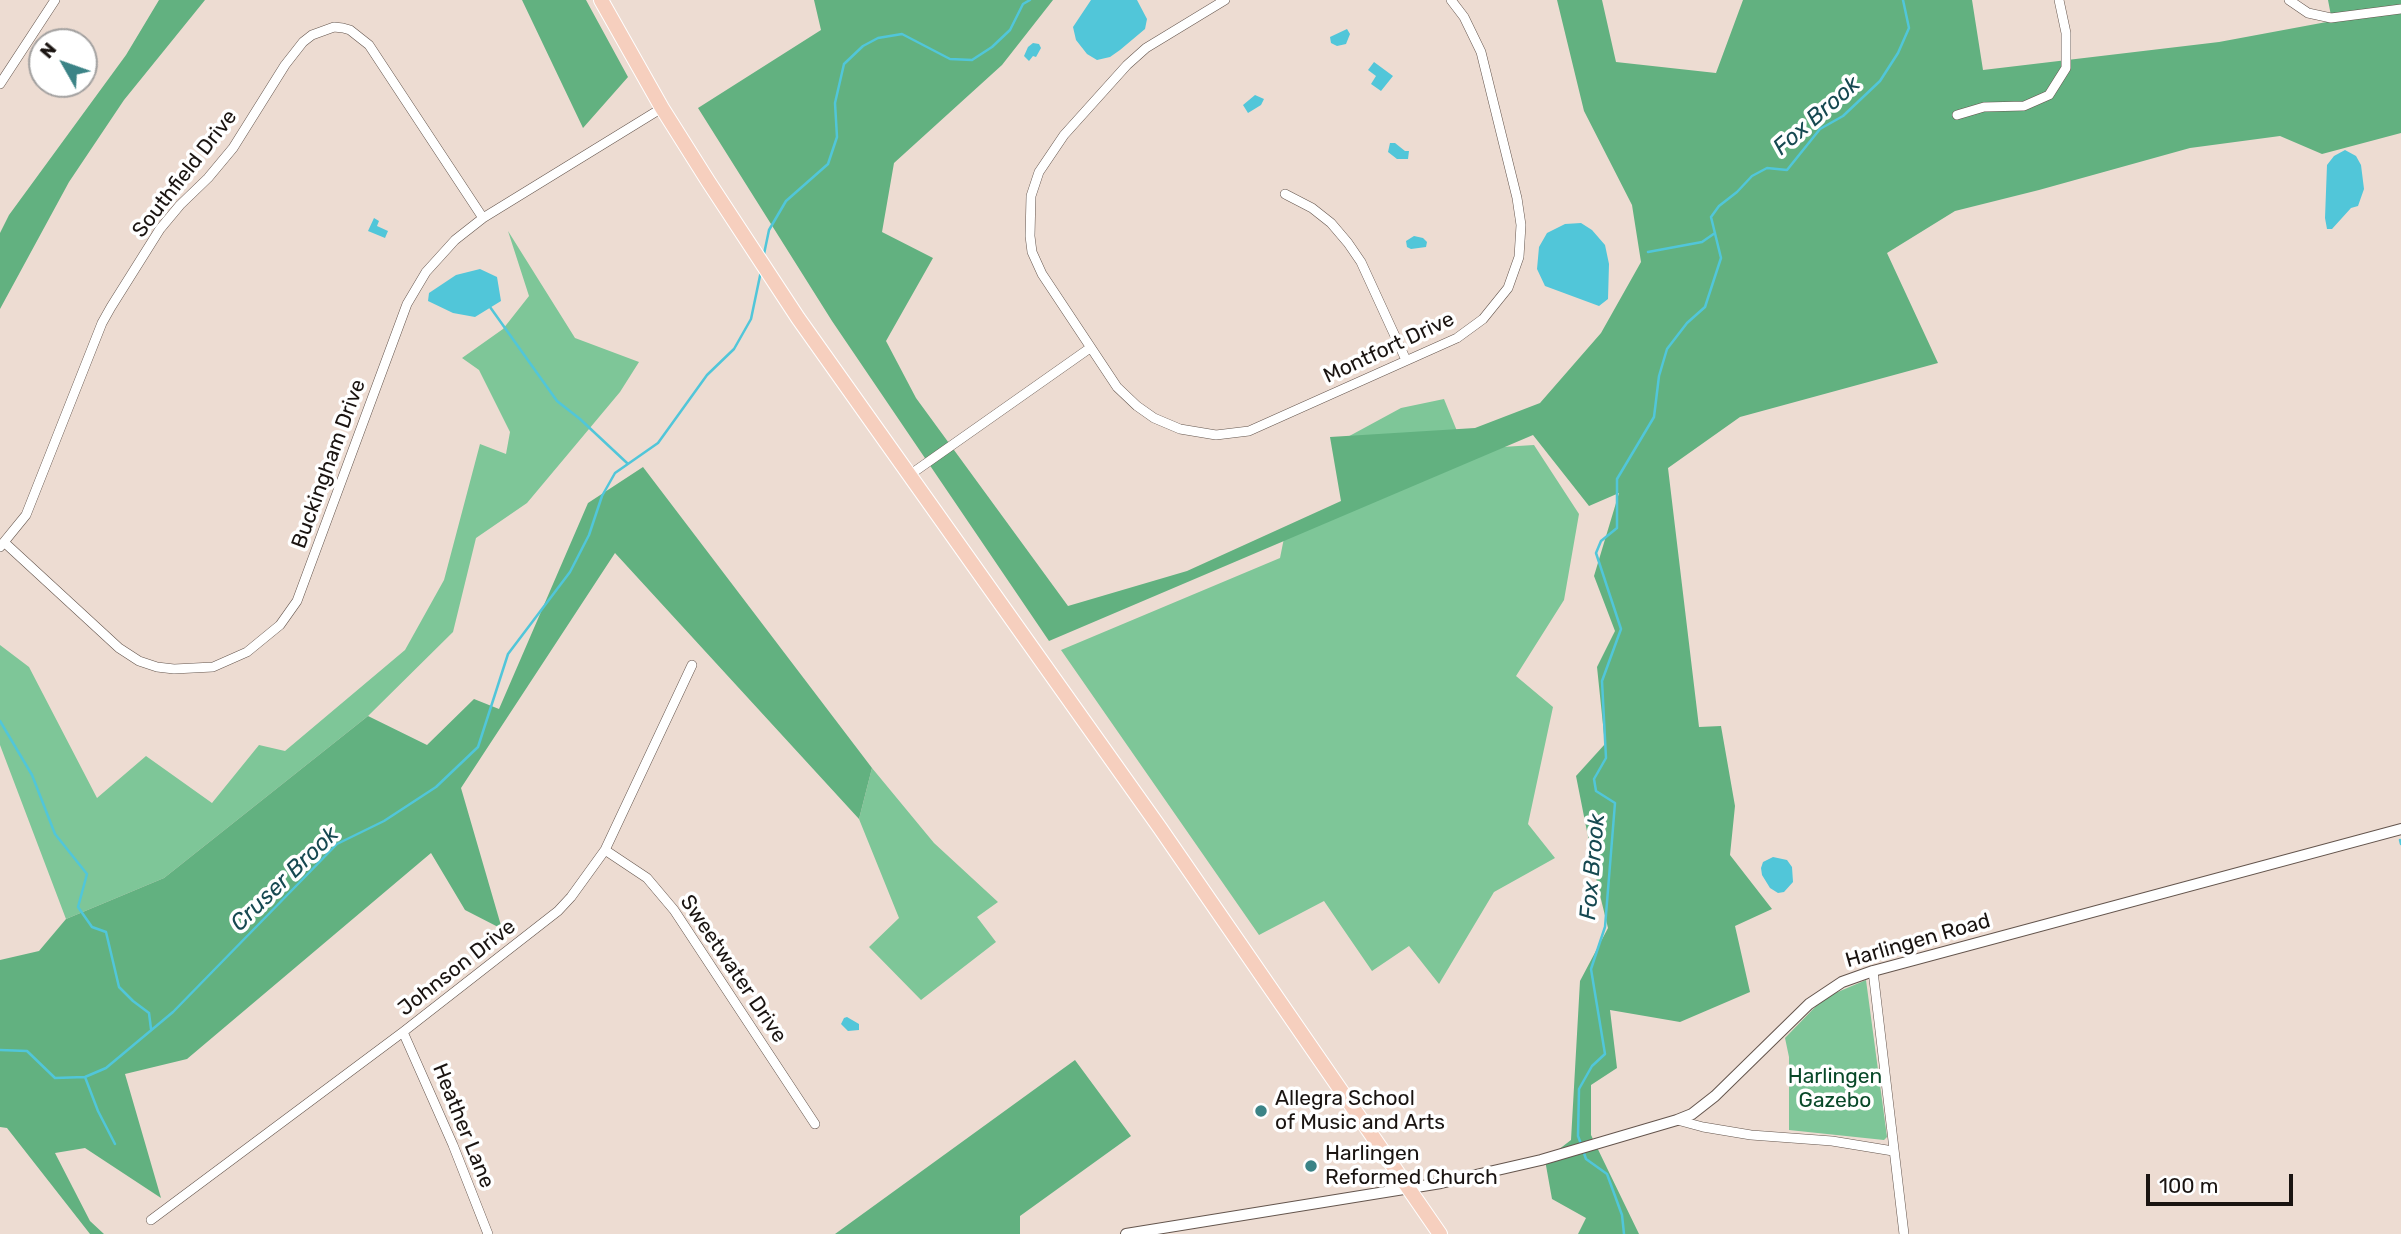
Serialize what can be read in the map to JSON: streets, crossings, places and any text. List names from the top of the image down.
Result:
{
  "streets": {
    "street": [
      "Southfield Drive",
      "Montfort Drive",
      "Buckingham Drive",
      "Harlingen Road",
      "Johnson Drive",
      "Sweetwater Drive",
      "Heather Lane"
    ]
  },
  "crossings": [
    ["Southfield Drive", "Buckingham Drive"],
    ["Johnson Drive", "Sweetwater Drive"],
    ["Johnson Drive", "Heather Lane"]
  ],
  "water": ["Fox Brook", "Cruser Brook"],
  "parks": ["Harlingen Gazebo"],
  "places": ["Allegra School of Music and Arts", "Harlingen Reformed Church"],
  "scale_bar": "100 m",
  "north": "top left"
}
